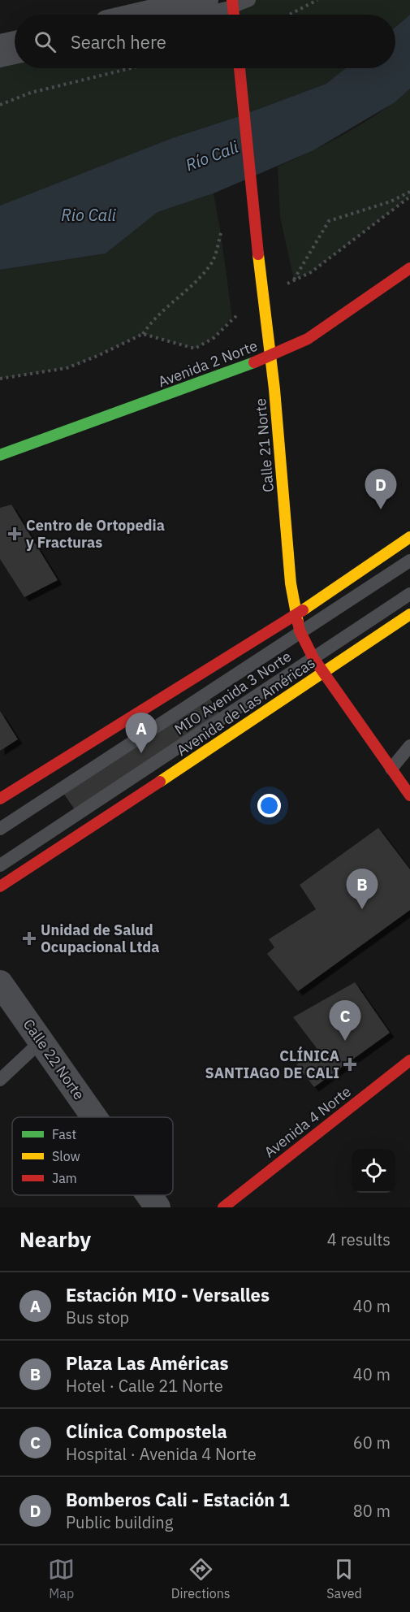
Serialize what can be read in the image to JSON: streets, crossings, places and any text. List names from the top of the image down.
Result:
{
  "streets": {
    "main road": [
      "Avenida 2 Norte",
      "Calle 21 Norte",
      "Avenida de Las Américas",
      "Avenida 4 Norte"
    ],
    "street": ["Calle 22 Norte"],
    "lane": ["MIO Avenida 3 Norte"]
  },
  "crossings": [
    ["Avenida 2 Norte", "Calle 21 Norte"],
    ["Calle 21 Norte", "MIO Avenida 3 Norte"],
    ["Calle 21 Norte", "Avenida de Las Américas"]
  ],
  "water": ["Río Cali", "Rio Cali"],
  "places": {
    "health": ["Centro de Ortopedia y Fracturas", "Unidad de Salud Ocupacional Ltda", "CLÍNICA SANTIAGO DE CALI"]
  },
  "legend": ["Fast", "Slow", "Jam"],
  "page": {
    "search": "Search here",
    "pins": [
      "D",
      "A",
      "B",
      "C"
    ],
    "heading": ["Nearby", "4 results"],
    "list": [
      {
        "mark": "A",
        "name": "Estación MIO - Versalles",
        "note": "Bus stop",
        "value": "40 m"
      },
      {
        "mark": "B",
        "name": "Plaza Las Américas",
        "note": "Hotel · Calle 21 Norte",
        "value": "40 m"
      },
      {
        "mark": "C",
        "name": "Clínica Compostela",
        "note": "Hospital · Avenida 4 Norte",
        "value": "60 m"
      },
      {
        "mark": "D",
        "name": "Bomberos Cali - Estación 1",
        "note": "Public building",
        "value": "80 m"
      }
    ],
    "nav": ["Map", "Directions", "Saved"]
  }
}
